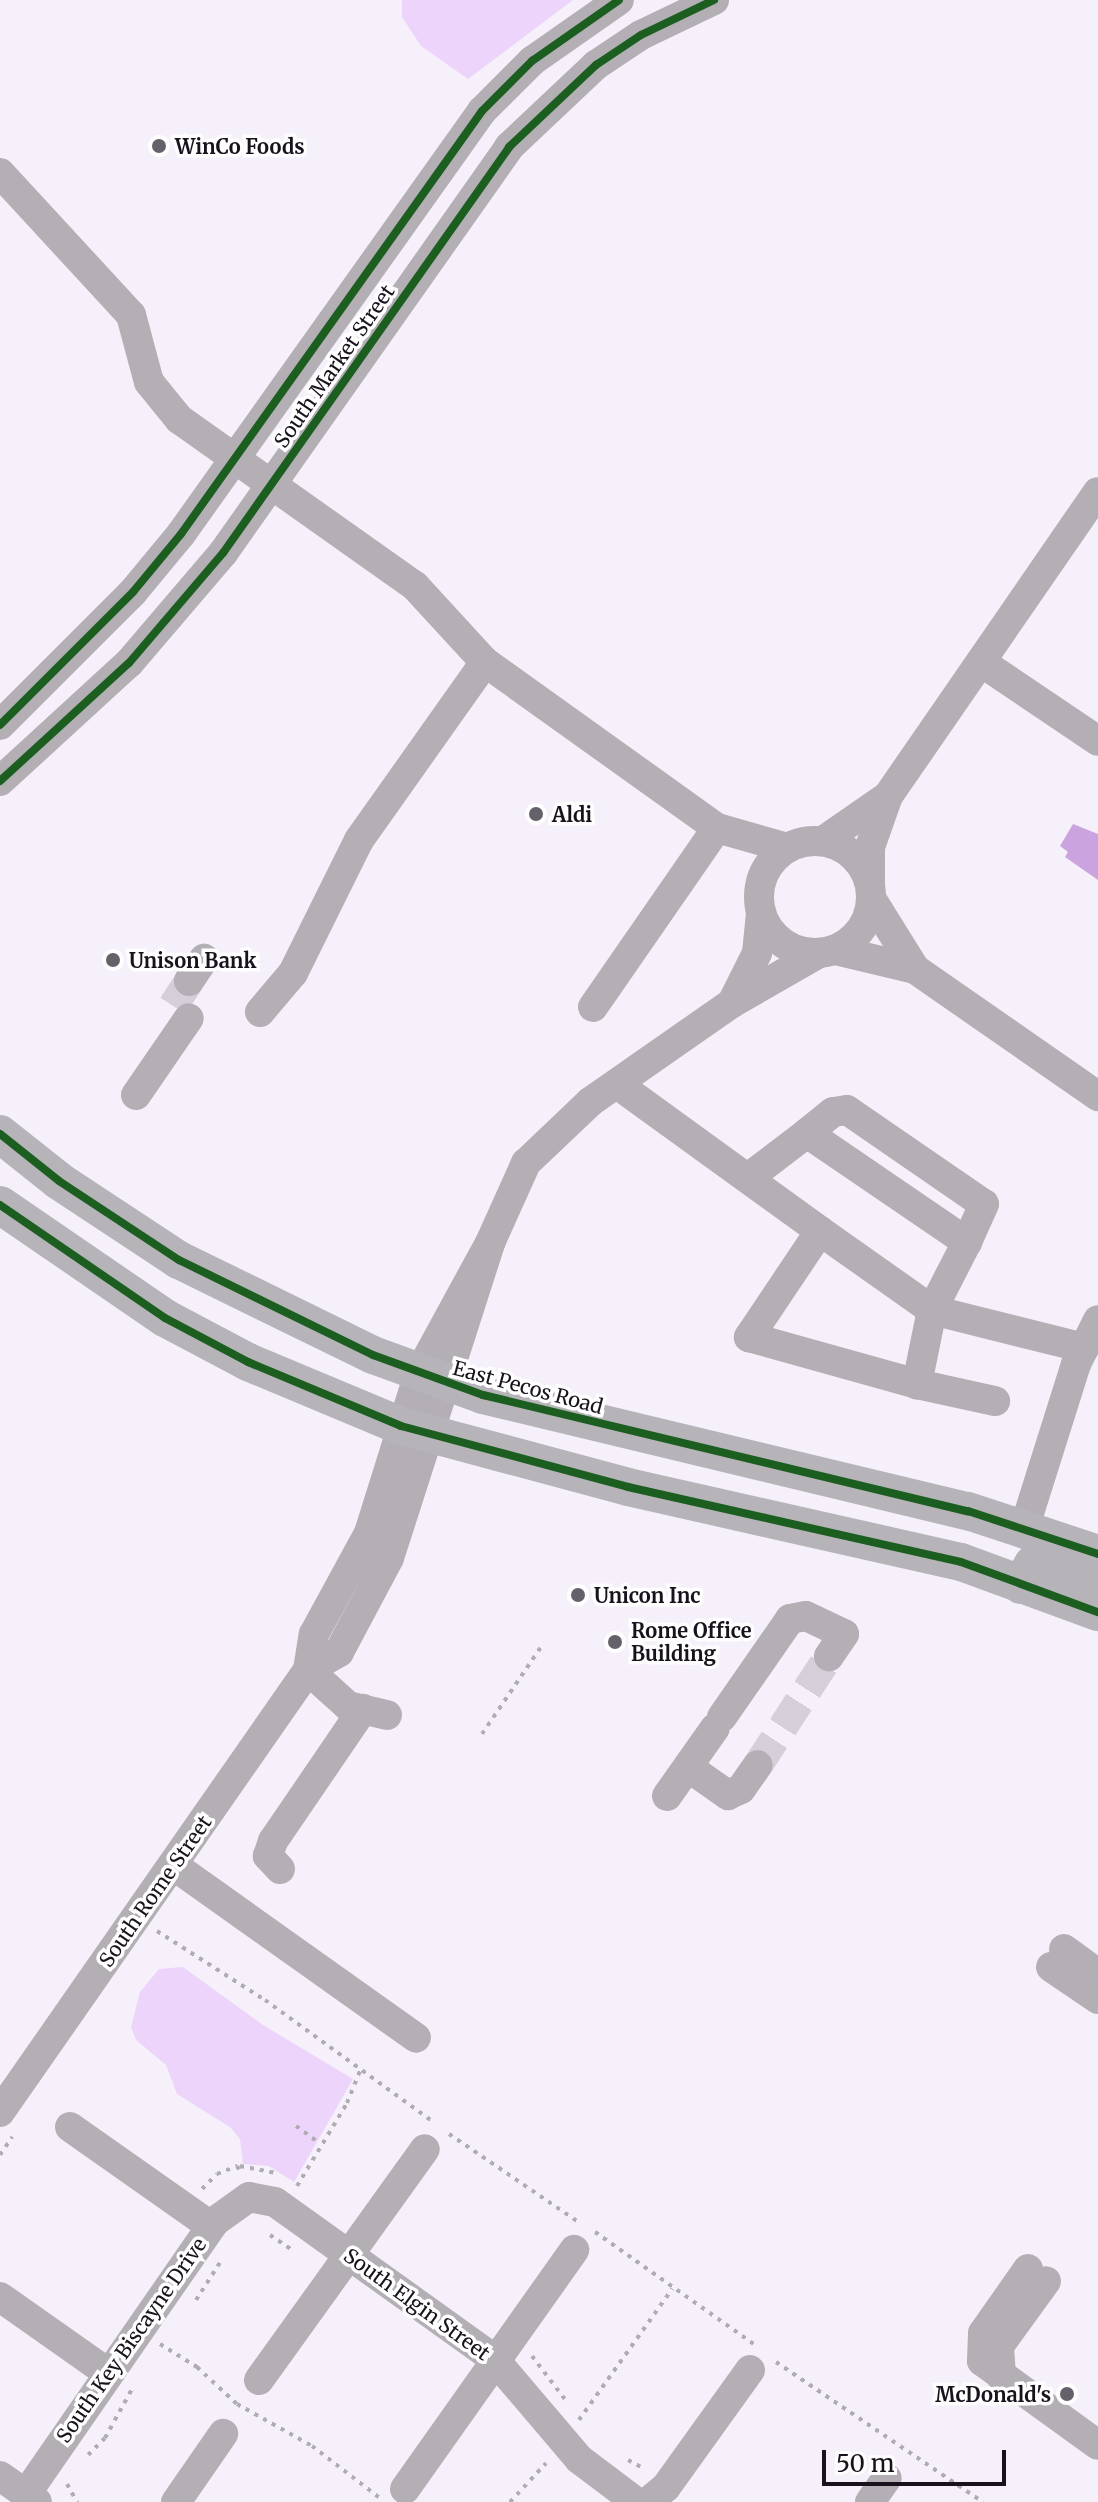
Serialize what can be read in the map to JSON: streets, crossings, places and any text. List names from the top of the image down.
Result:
{
  "streets": {
    "main road": ["East Pecos Road"],
    "street": [
      "South Market Street",
      "South Rome Street",
      "South Elgin Street",
      "South Key Biscayne Drive"
    ]
  },
  "crossings": [
    ["East Pecos Road", "South Rome Street"],
    ["South Elgin Street", "South Key Biscayne Drive"]
  ],
  "places": [
    "WinCo Foods",
    "Aldi",
    "Unison Bank",
    "Unicon Inc",
    "Rome Office Building",
    "McDonald's"
  ],
  "scale_bar": "50 m"
}
